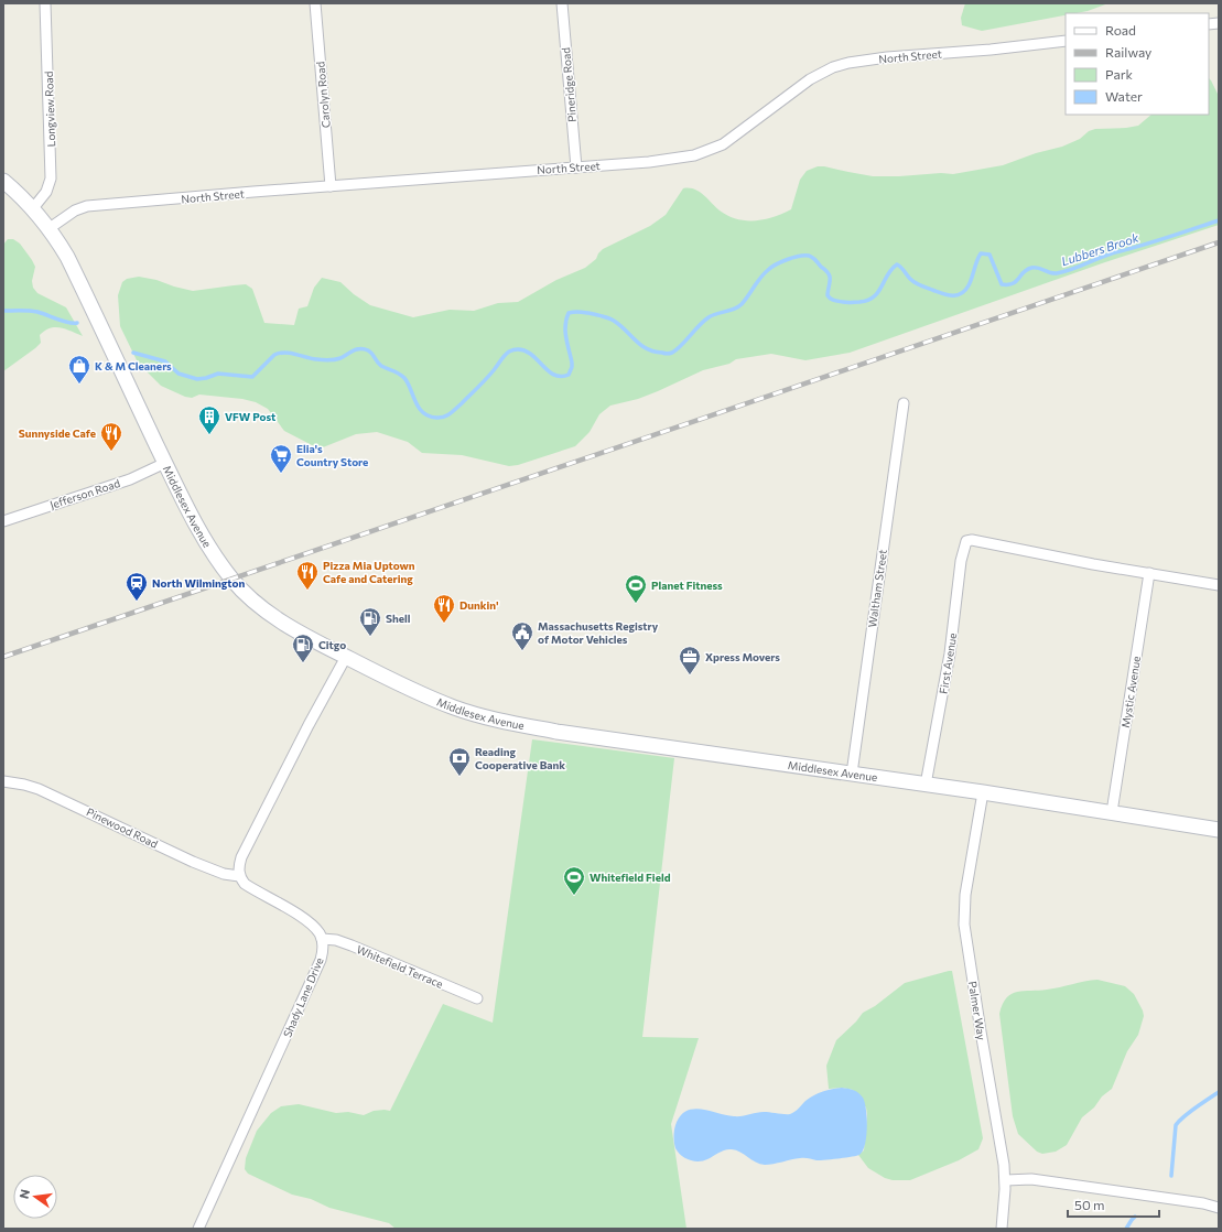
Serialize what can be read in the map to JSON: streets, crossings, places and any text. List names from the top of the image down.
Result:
{
  "streets": {
    "main road": ["Middlesex Avenue"],
    "street": [
      "North Street",
      "Pineridge Road",
      "Carolyn Road",
      "Longview Road",
      "Jefferson Road",
      "Waltham Street",
      "First Avenue",
      "Mystic Avenue",
      "Pinewood Road",
      "Whitefield Terrace",
      "Shady Lane Drive",
      "Palmer Way"
    ]
  },
  "crossings": [
    ["North Street", "Pineridge Road"],
    ["North Street", "Carolyn Road"],
    ["North Street", "Middlesex Avenue"],
    ["Longview Road", "Middlesex Avenue"],
    ["Jefferson Road", "Middlesex Avenue"],
    ["Middlesex Avenue", "Waltham Street"],
    ["Middlesex Avenue", "First Avenue"],
    ["Middlesex Avenue", "Mystic Avenue"],
    ["Middlesex Avenue", "Palmer Way"],
    ["First Avenue", "Mystic Avenue"],
    ["Whitefield Terrace", "Shady Lane Drive"]
  ],
  "water": ["Lubbers Brook"],
  "places": {
    "shop": ["K & M Cleaners"],
    "building": ["VFW Post"],
    "restaurant": ["Sunnyside Cafe", "Pizza Mia Uptown Cafe and Catering", "Dunkin'"],
    "supermarket": ["Elia's Country Store"],
    "station": ["North Wilmington"],
    "sports": ["Planet Fitness", "Whitefield Field"],
    "fuel station": ["Shell", "Citgo"],
    "public building": ["Massachusetts Registry of Motor Vehicles"],
    "office": ["Xpress Movers"],
    "bank": ["Reading Cooperative Bank"]
  },
  "legend": [
    "Road",
    "Railway",
    "Park",
    "Water"
  ],
  "scale_bar": "50 m",
  "north": "left"
}
